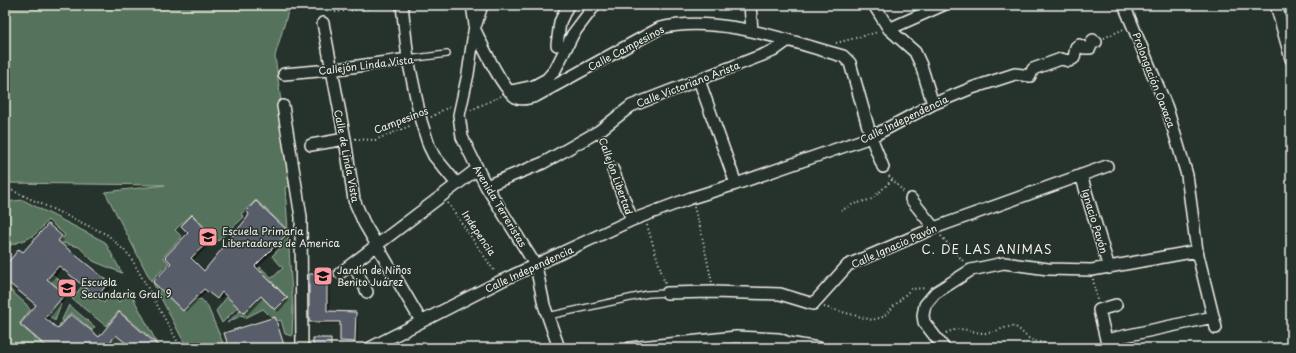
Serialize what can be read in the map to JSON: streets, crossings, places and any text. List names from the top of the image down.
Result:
{
  "streets": {
    "street": [
      "Calle Campesinos",
      "Callejón Linda Vista",
      "Prolongación Oaxaca",
      "Calle Victoriano Arista",
      "Calle Independencia",
      "Calle de Linda Vista",
      "Callejón Libertad",
      "Avenida Terreristas",
      "Ignacio Pavón",
      "Calle Ignacio Pavón"
    ],
    "path": ["Campesinos", "Indepencia"]
  },
  "crossings": [
    ["Calle Campesinos", "Calle Victoriano Arista"],
    ["Calle Campesinos", "Calle Independencia"],
    ["Calle Campesinos", "Avenida Terreristas"],
    ["Callejón Linda Vista", "Calle de Linda Vista"],
    ["Calle Victoriano Arista", "Callejón Libertad"],
    ["Calle Victoriano Arista", "Avenida Terreristas"],
    ["Calle Independencia", "Calle de Linda Vista"],
    ["Calle Independencia", "Callejón Libertad"],
    ["Calle Independencia", "Avenida Terreristas"],
    ["Calle Independencia", "Indepencia"],
    ["Campesinos", "Calle de Linda Vista"],
    ["Campesinos", "Avenida Terreristas"],
    ["Ignacio Pavón", "Calle Ignacio Pavón"]
  ],
  "districts": ["C. DE LAS ANIMAS"],
  "places": {
    "school or university": ["Escuela Primaria Libertadores de America", "Jardín de Niños Benito Juárez", "Escuela Secundaria Gral. 9"]
  }
}
